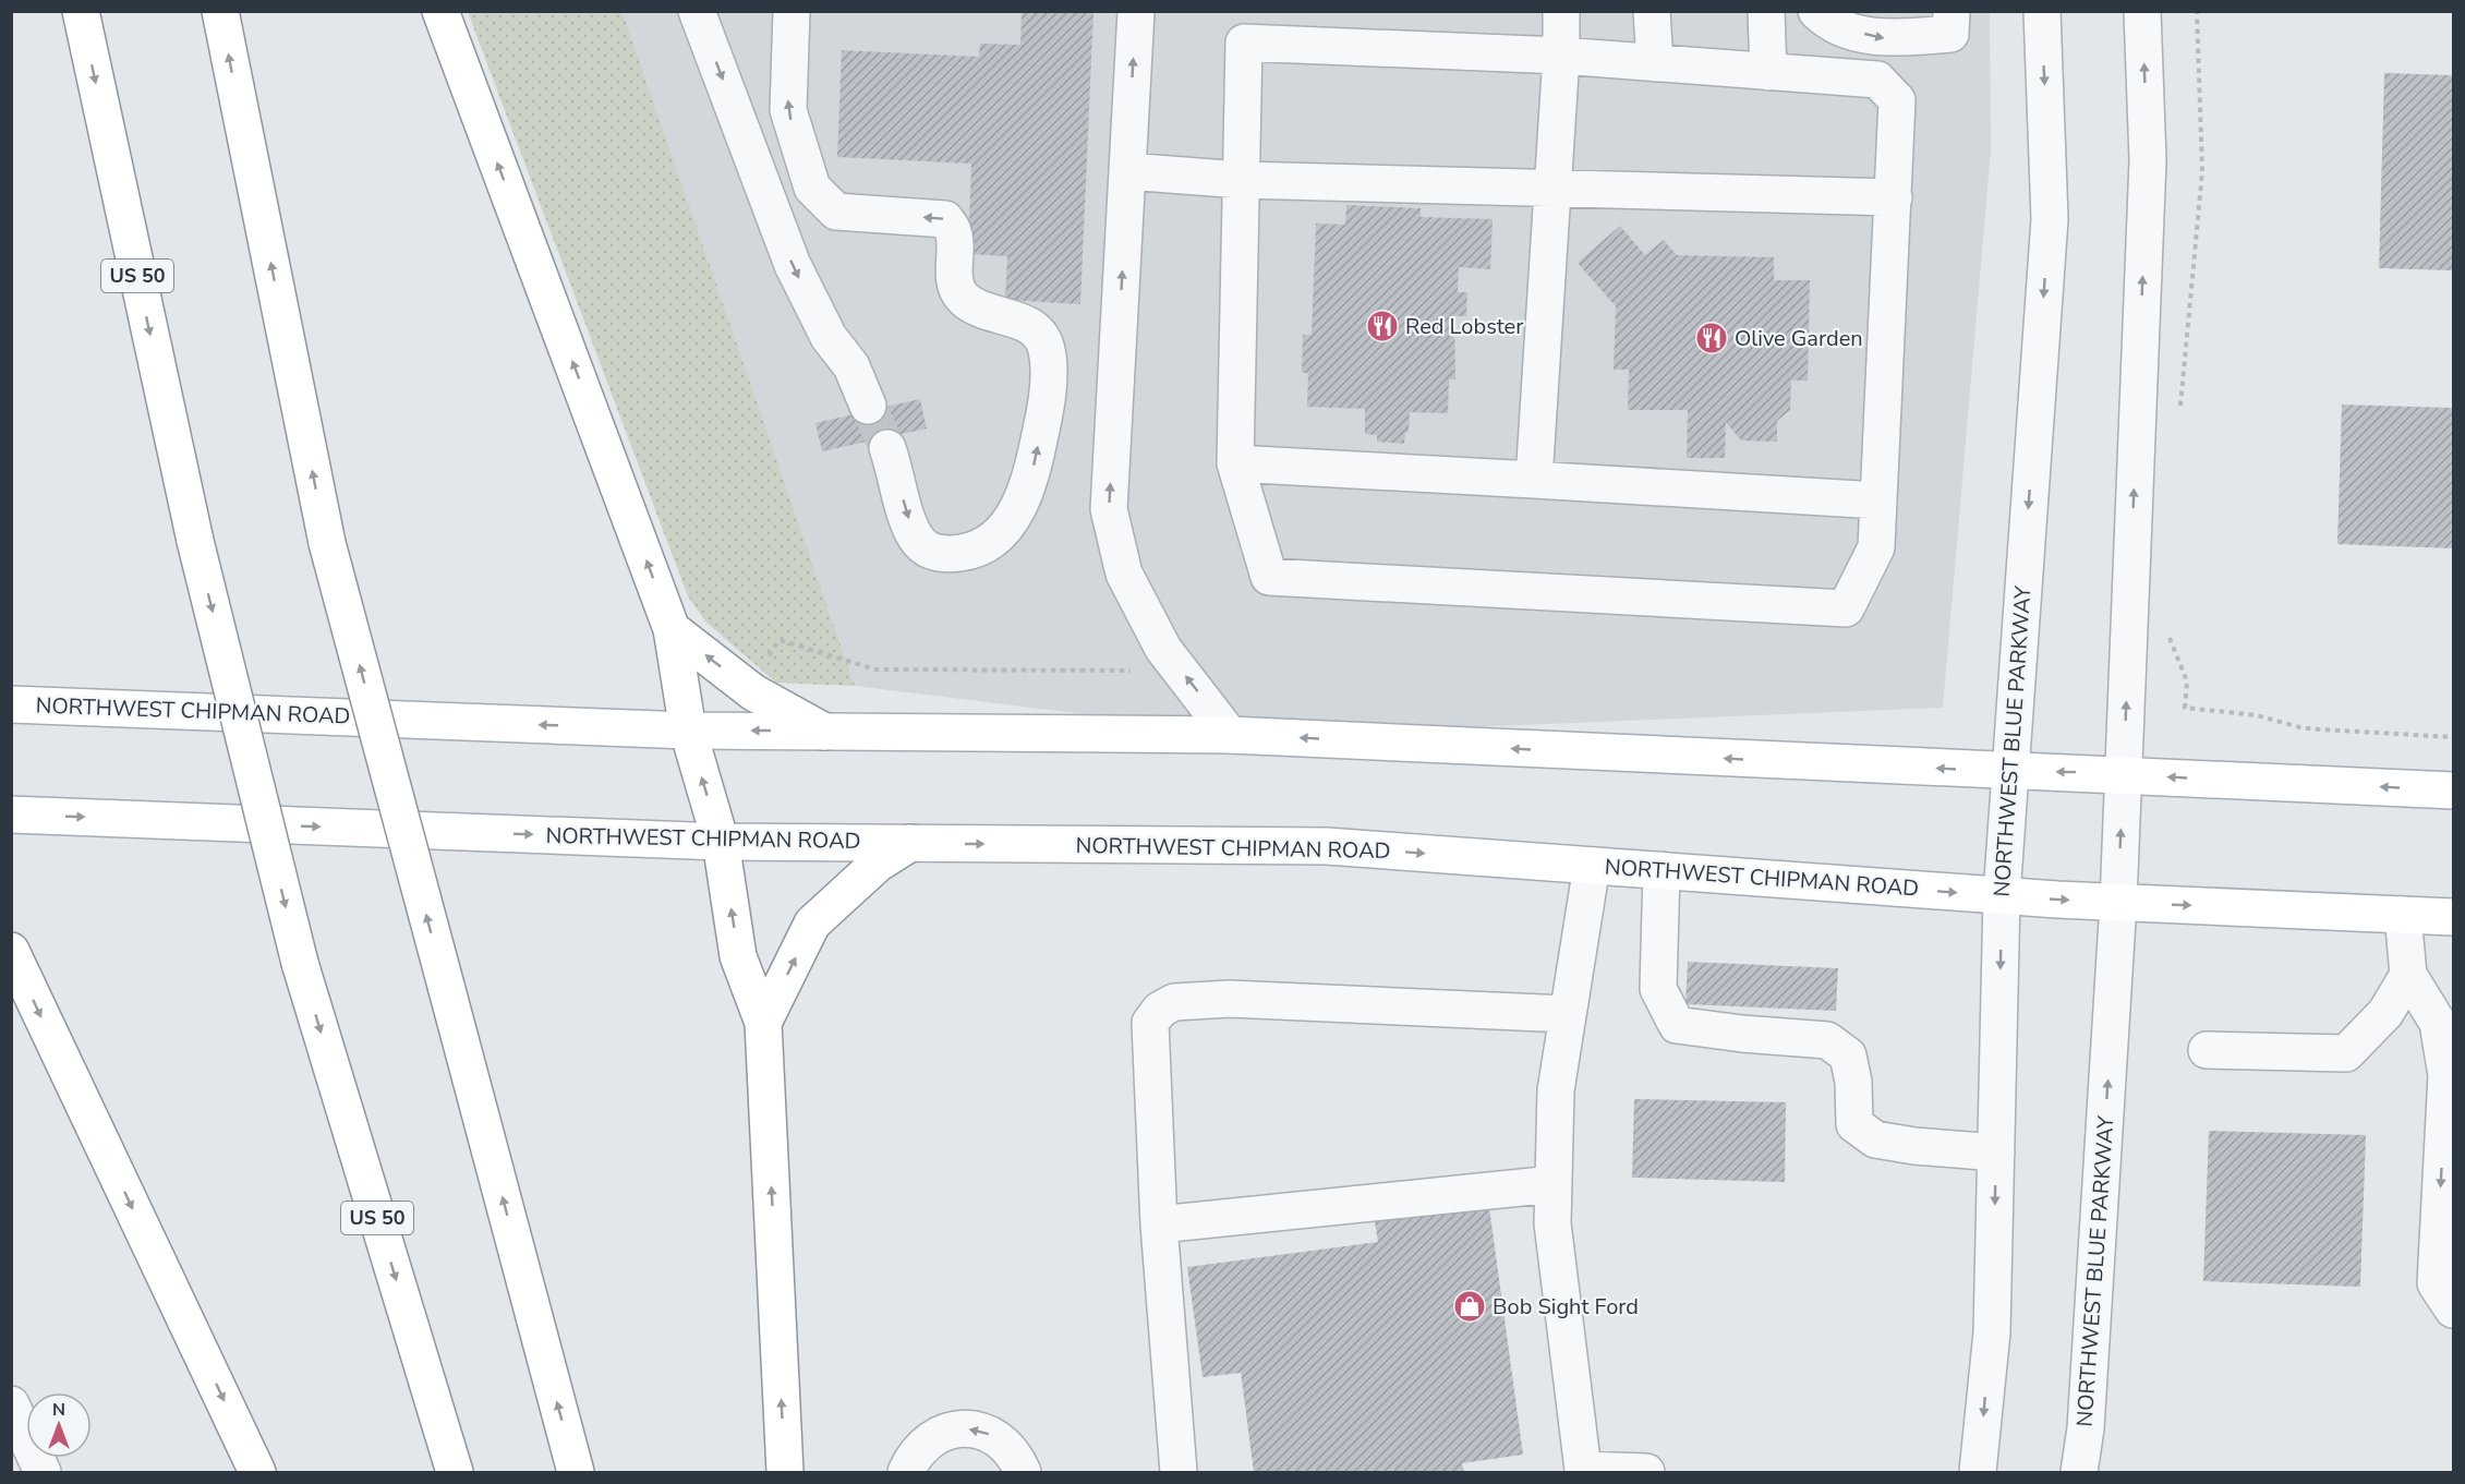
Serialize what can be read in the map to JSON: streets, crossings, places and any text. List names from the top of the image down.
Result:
{
  "streets": {
    "main road": ["US 50", "NORTHWEST CHIPMAN ROAD"],
    "street": ["NORTHWEST BLUE PARKWAY"]
  },
  "crossings": [
    ["NORTHWEST CHIPMAN ROAD", "NORTHWEST BLUE PARKWAY"]
  ],
  "places": {
    "restaurant": ["Red Lobster", "Olive Garden"],
    "shop": ["Bob Sight Ford"]
  },
  "north": "top"
}
